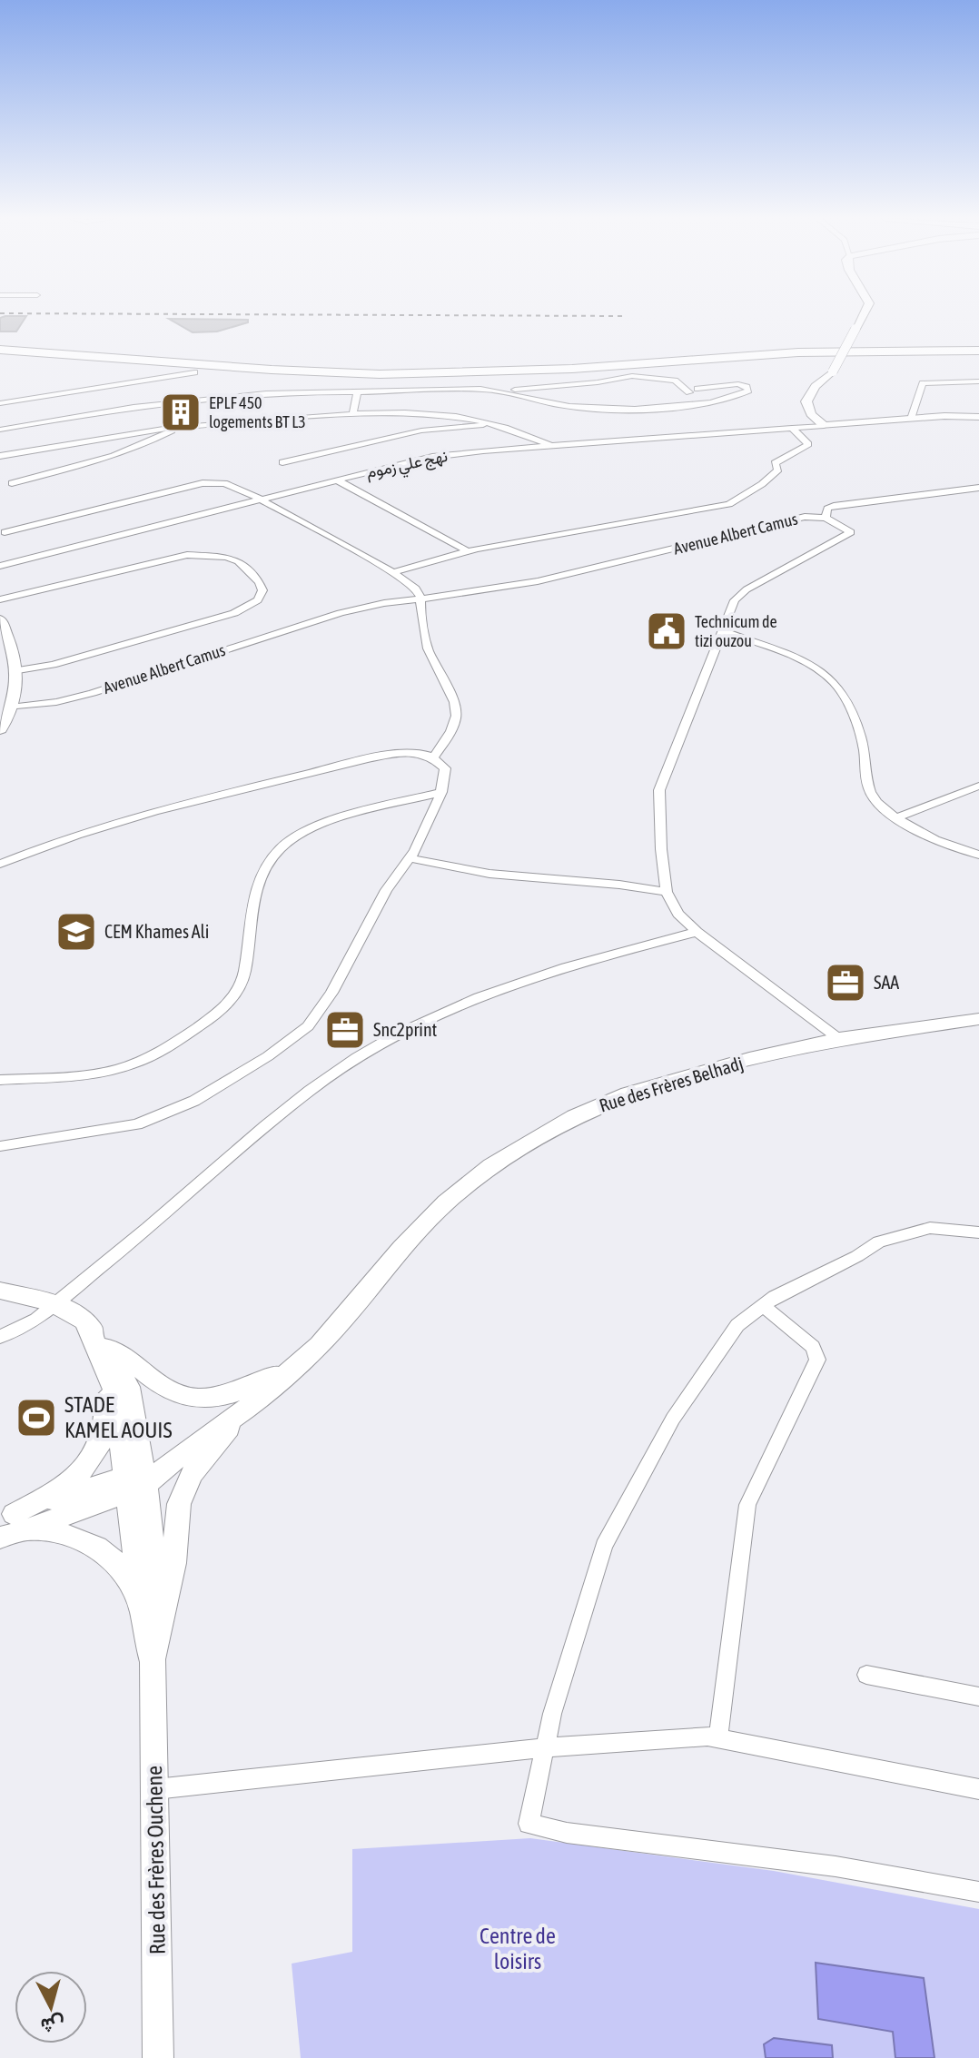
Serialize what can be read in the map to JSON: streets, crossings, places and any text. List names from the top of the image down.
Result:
{
  "streets": {
    "main road": ["Rue des Frères Belhadj", "Rue des Frères Ouchene"],
    "street": ["نهج علي زموم", "Avenue Albert Camus"]
  },
  "crossings": [
    ["Rue des Frères Belhadj", "Rue des Frères Ouchene"]
  ],
  "parks": ["Centre de loisirs"],
  "places": {
    "building": ["EPLF 450 logements BT L3"],
    "public building": ["Technicum de tizi ouzou"],
    "school or university": ["CEM Khames Ali"],
    "office": ["SAA", "Snc2print"],
    "sports": ["STADE KAMEL AOUIS"]
  },
  "north": "bottom"
}
